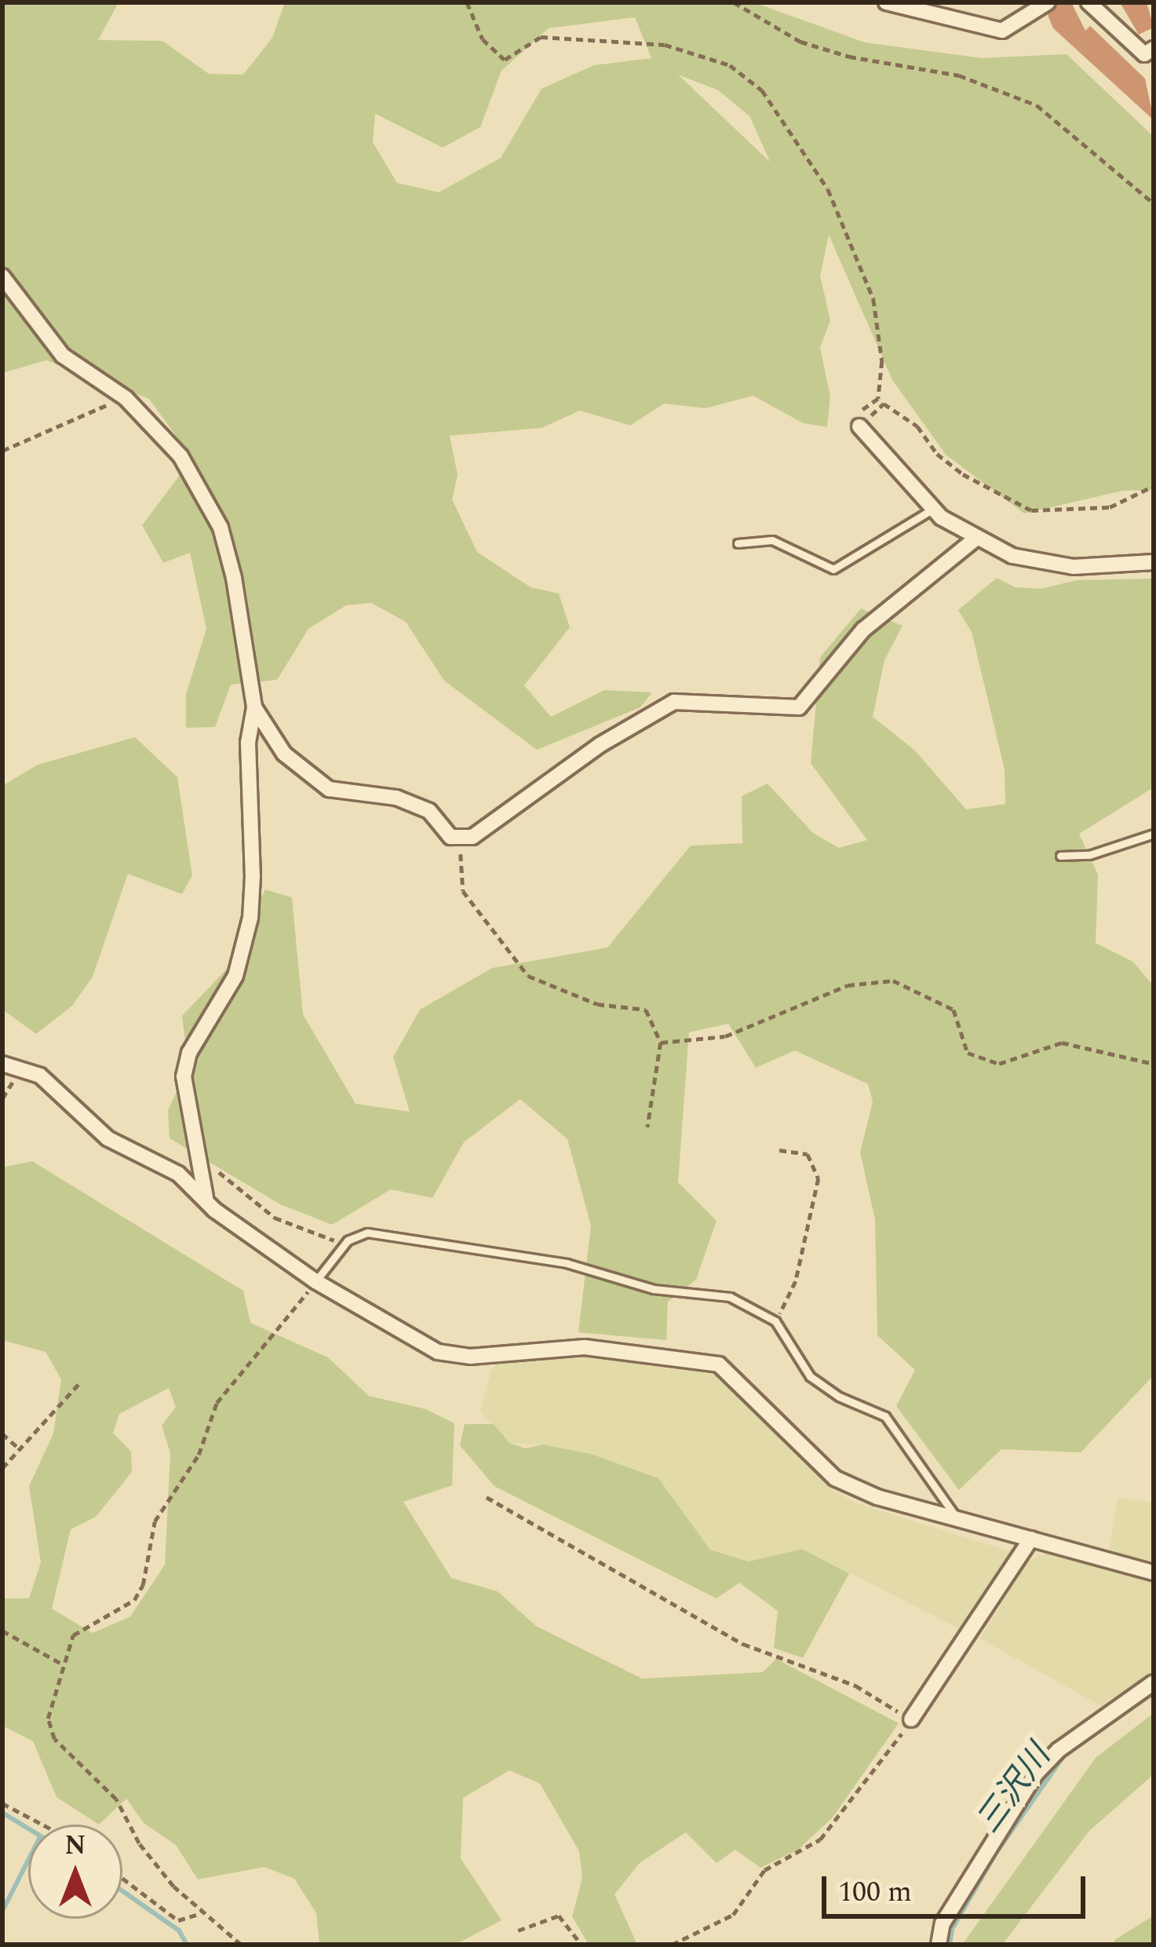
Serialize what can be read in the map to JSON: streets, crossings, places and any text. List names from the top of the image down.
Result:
{
  "water": ["三沢川"],
  "scale_bar": "100 m",
  "north": "top"
}
